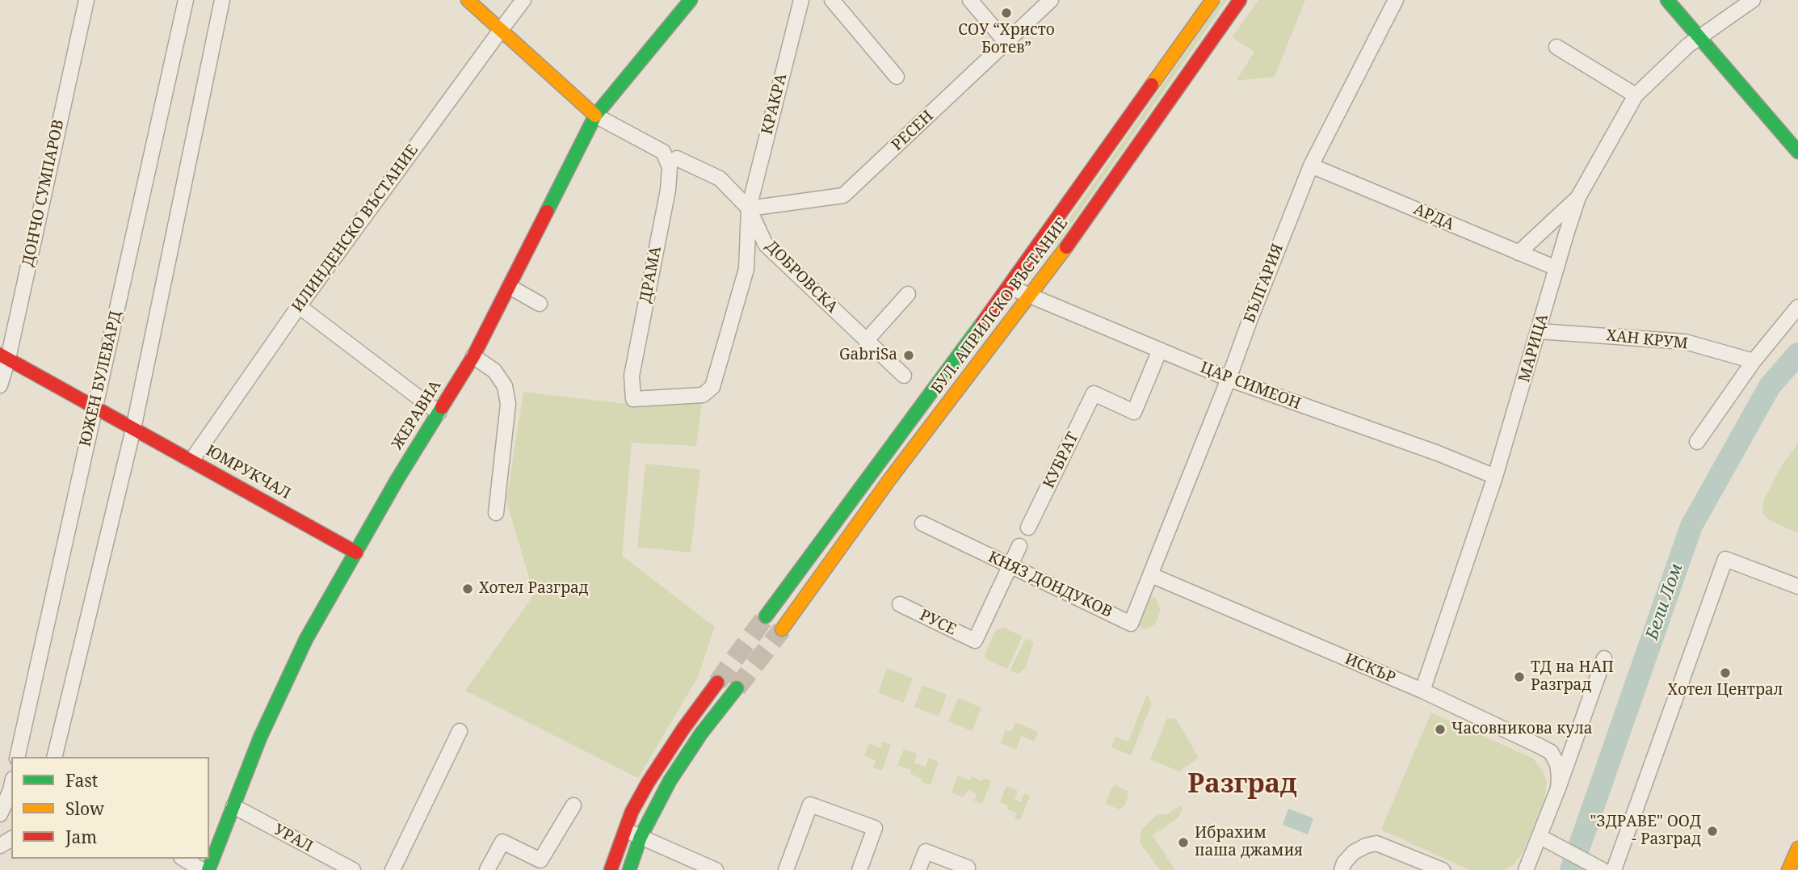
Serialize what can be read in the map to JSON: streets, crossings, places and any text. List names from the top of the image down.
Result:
{
  "streets": {
    "street": [
      "КРАКРА",
      "РЕСЕН",
      "ДОНЧО СУМПАРОВ",
      "АРДА",
      "ИЛИНДЕНСКО ВЪСТАНИЕ",
      "ДРАМА",
      "ДОБРОВСКА",
      "БЪЛГАРИЯ",
      "БУЛ. АПРИЛСКО ВЪСТАНИЕ",
      "ХАН КРУМ",
      "МАРИЦА",
      "ЮЖЕН БУЛЕВАРД",
      "ЦАР СИМЕОН",
      "ЖЕРАВНА",
      "КУБРАТ",
      "ЮМРУКЧАЛ",
      "КНЯЗ ДОНДУКОВ",
      "РУСЕ",
      "ИСКЪР",
      "УРАЛ"
    ]
  },
  "crossings": [
    ["КРАКРА", "РЕСЕН"],
    ["КРАКРА", "ДРАМА"],
    ["КРАКРА", "ДОБРОВСКА"],
    ["РЕСЕН", "ДОБРОВСКА"],
    ["АРДА", "БЪЛГАРИЯ"],
    ["АРДА", "МАРИЦА"],
    ["ИЛИНДЕНСКО ВЪСТАНИЕ", "ЮМРУКЧАЛ"],
    ["ДРАМА", "ЖЕРАВНА"],
    ["БЪЛГАРИЯ", "ЦАР СИМЕОН"],
    ["БЪЛГАРИЯ", "КНЯЗ ДОНДУКОВ"],
    ["БЪЛГАРИЯ", "ИСКЪР"],
    ["БУЛ. АПРИЛСКО ВЪСТАНИЕ", "ЦАР СИМЕОН"],
    ["ХАН КРУМ", "МАРИЦА"],
    ["МАРИЦА", "ЦАР СИМЕОН"],
    ["МАРИЦА", "ИСКЪР"],
    ["ЮЖЕН БУЛЕВАРД", "ЮМРУКЧАЛ"],
    ["ЦАР СИМЕОН", "КУБРАТ"],
    ["ЖЕРАВНА", "ЮМРУКЧАЛ"],
    ["ЖЕРАВНА", "УРАЛ"],
    ["КНЯЗ ДОНДУКОВ", "РУСЕ"],
    ["КНЯЗ ДОНДУКОВ", "ИСКЪР"]
  ],
  "districts": ["Разград"],
  "water": ["Бели Лом"],
  "places": [
    "СОУ “Христо Ботев”",
    "GabriSa",
    "Хотел Разград",
    "Хотел Централ",
    "ТД на НАП Разград",
    "Часовникова кула",
    "\"ЗДРАВЕ\" ООД - Разград",
    "Ибрахим паша джамия"
  ],
  "legend": ["Fast", "Slow", "Jam"]
}
